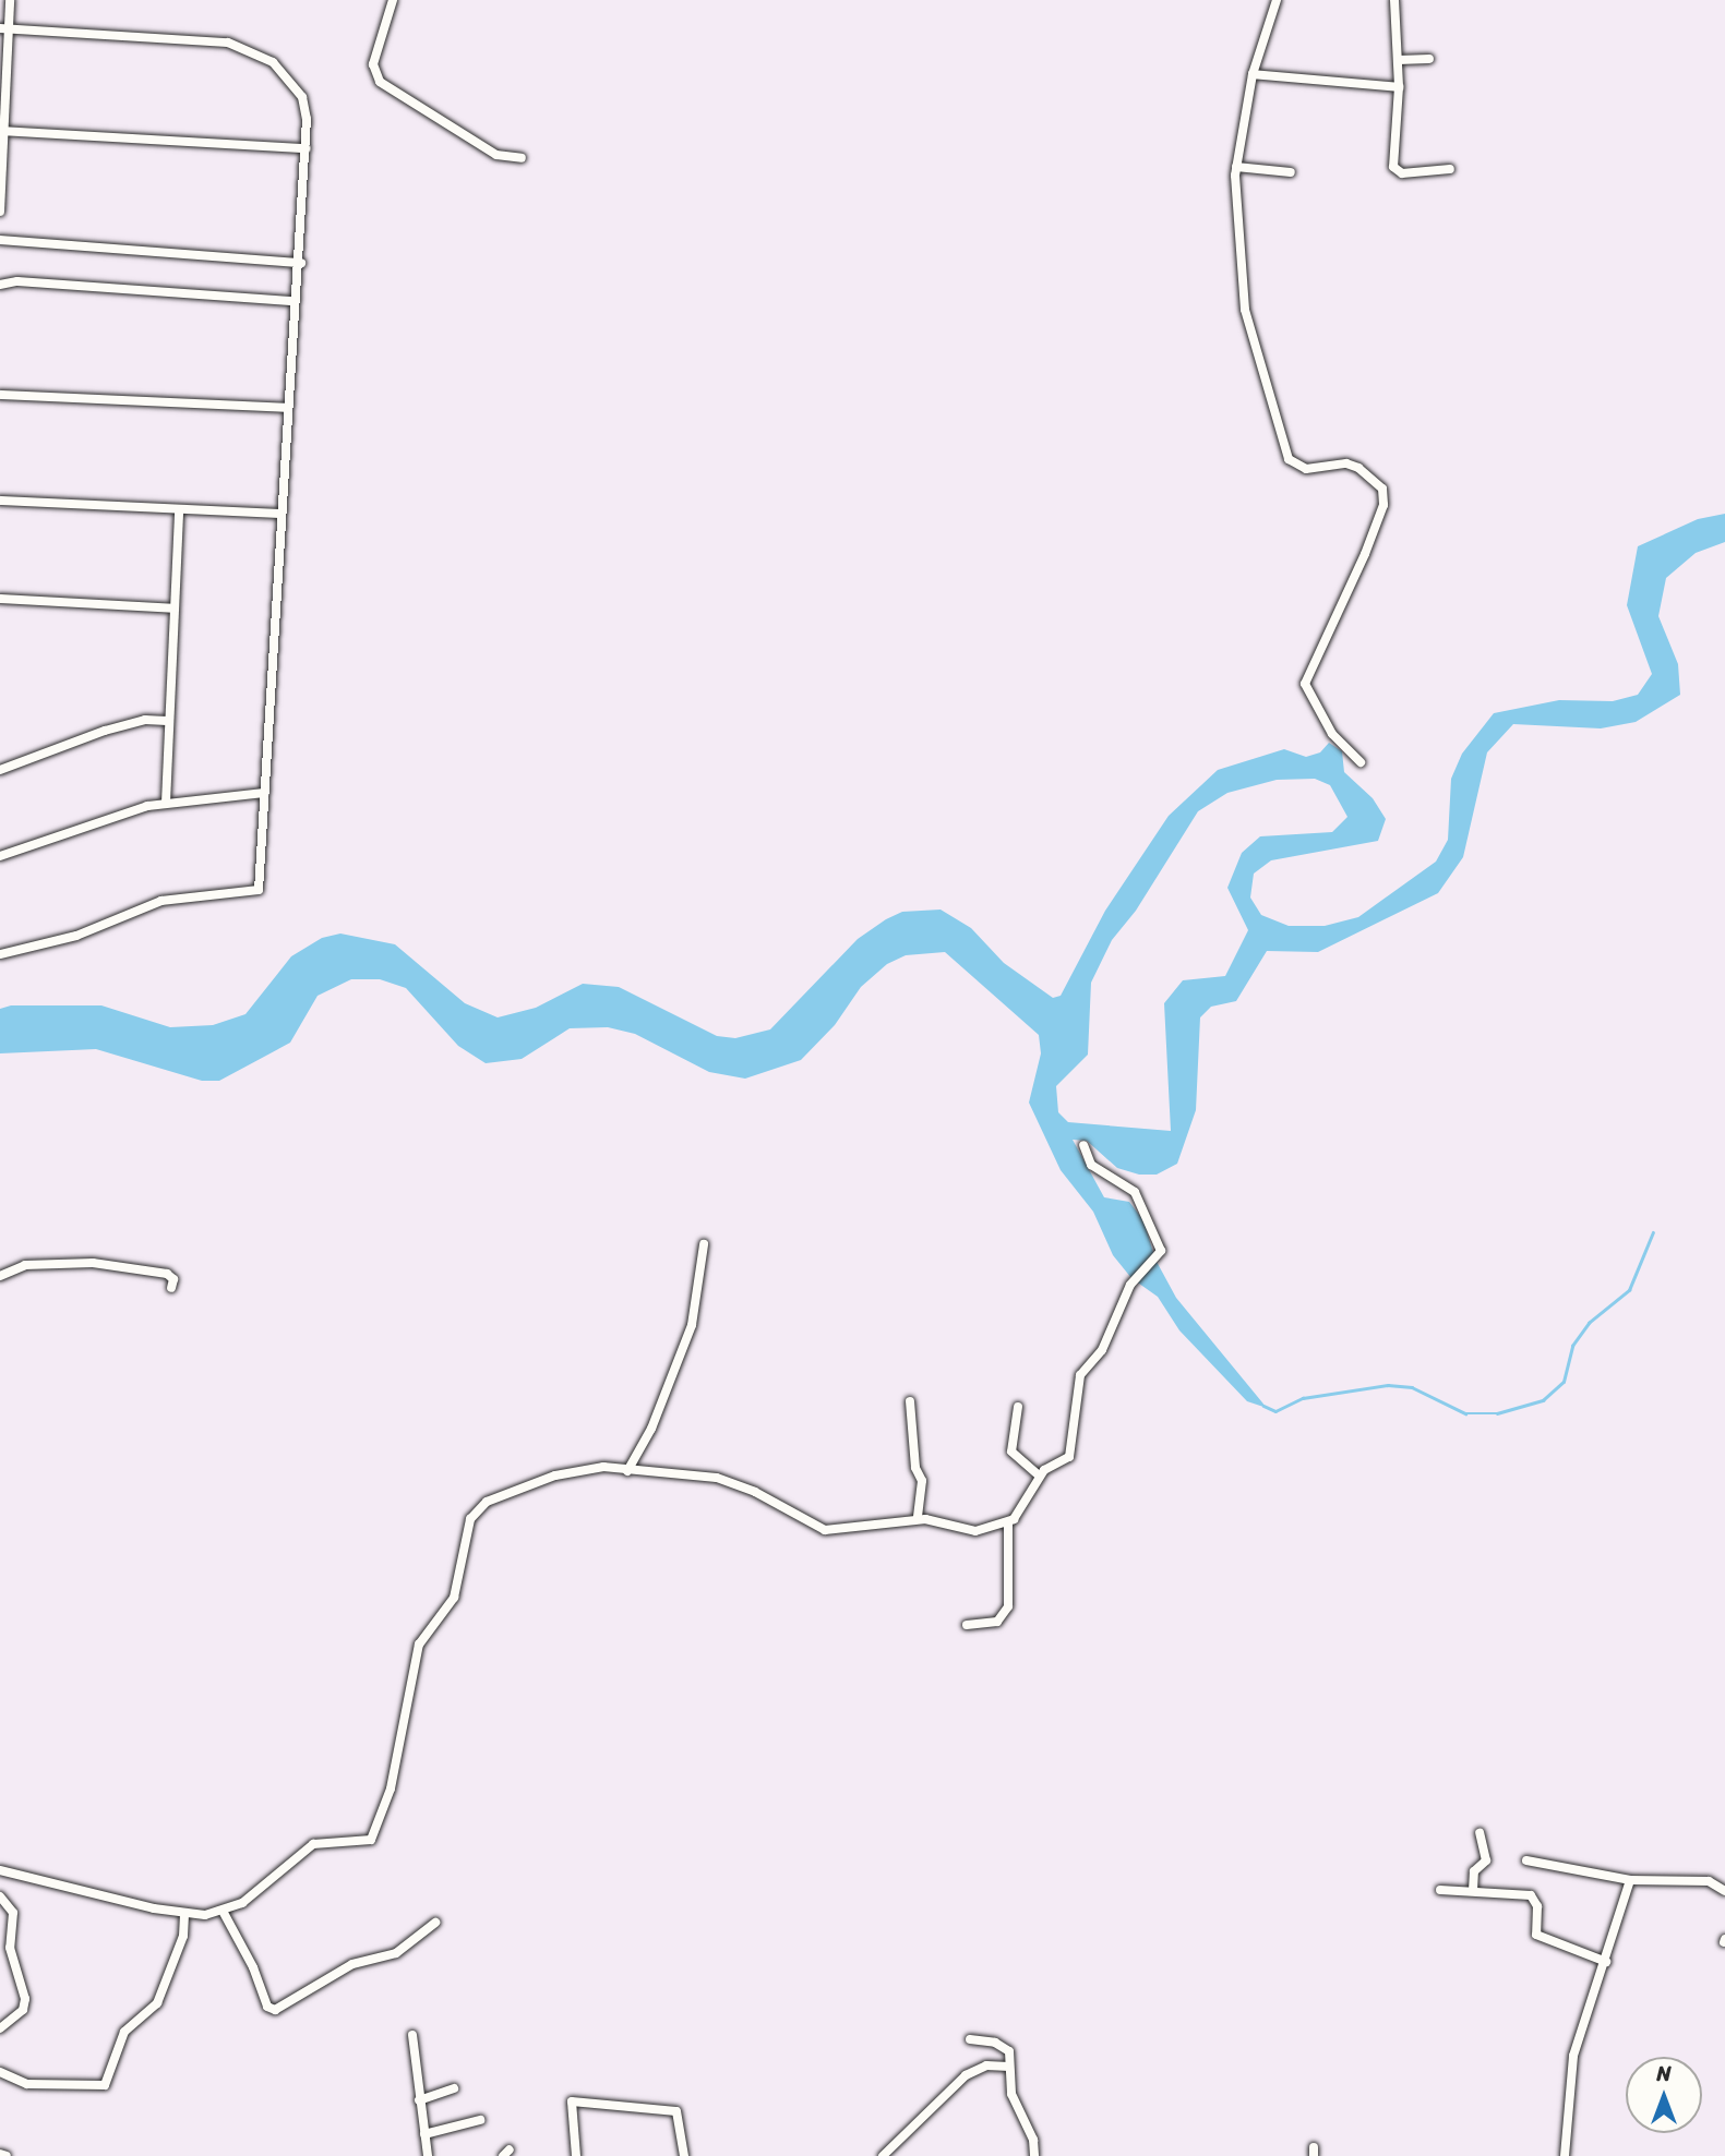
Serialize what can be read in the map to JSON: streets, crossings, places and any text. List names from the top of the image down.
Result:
{
  "north": "top"
}
